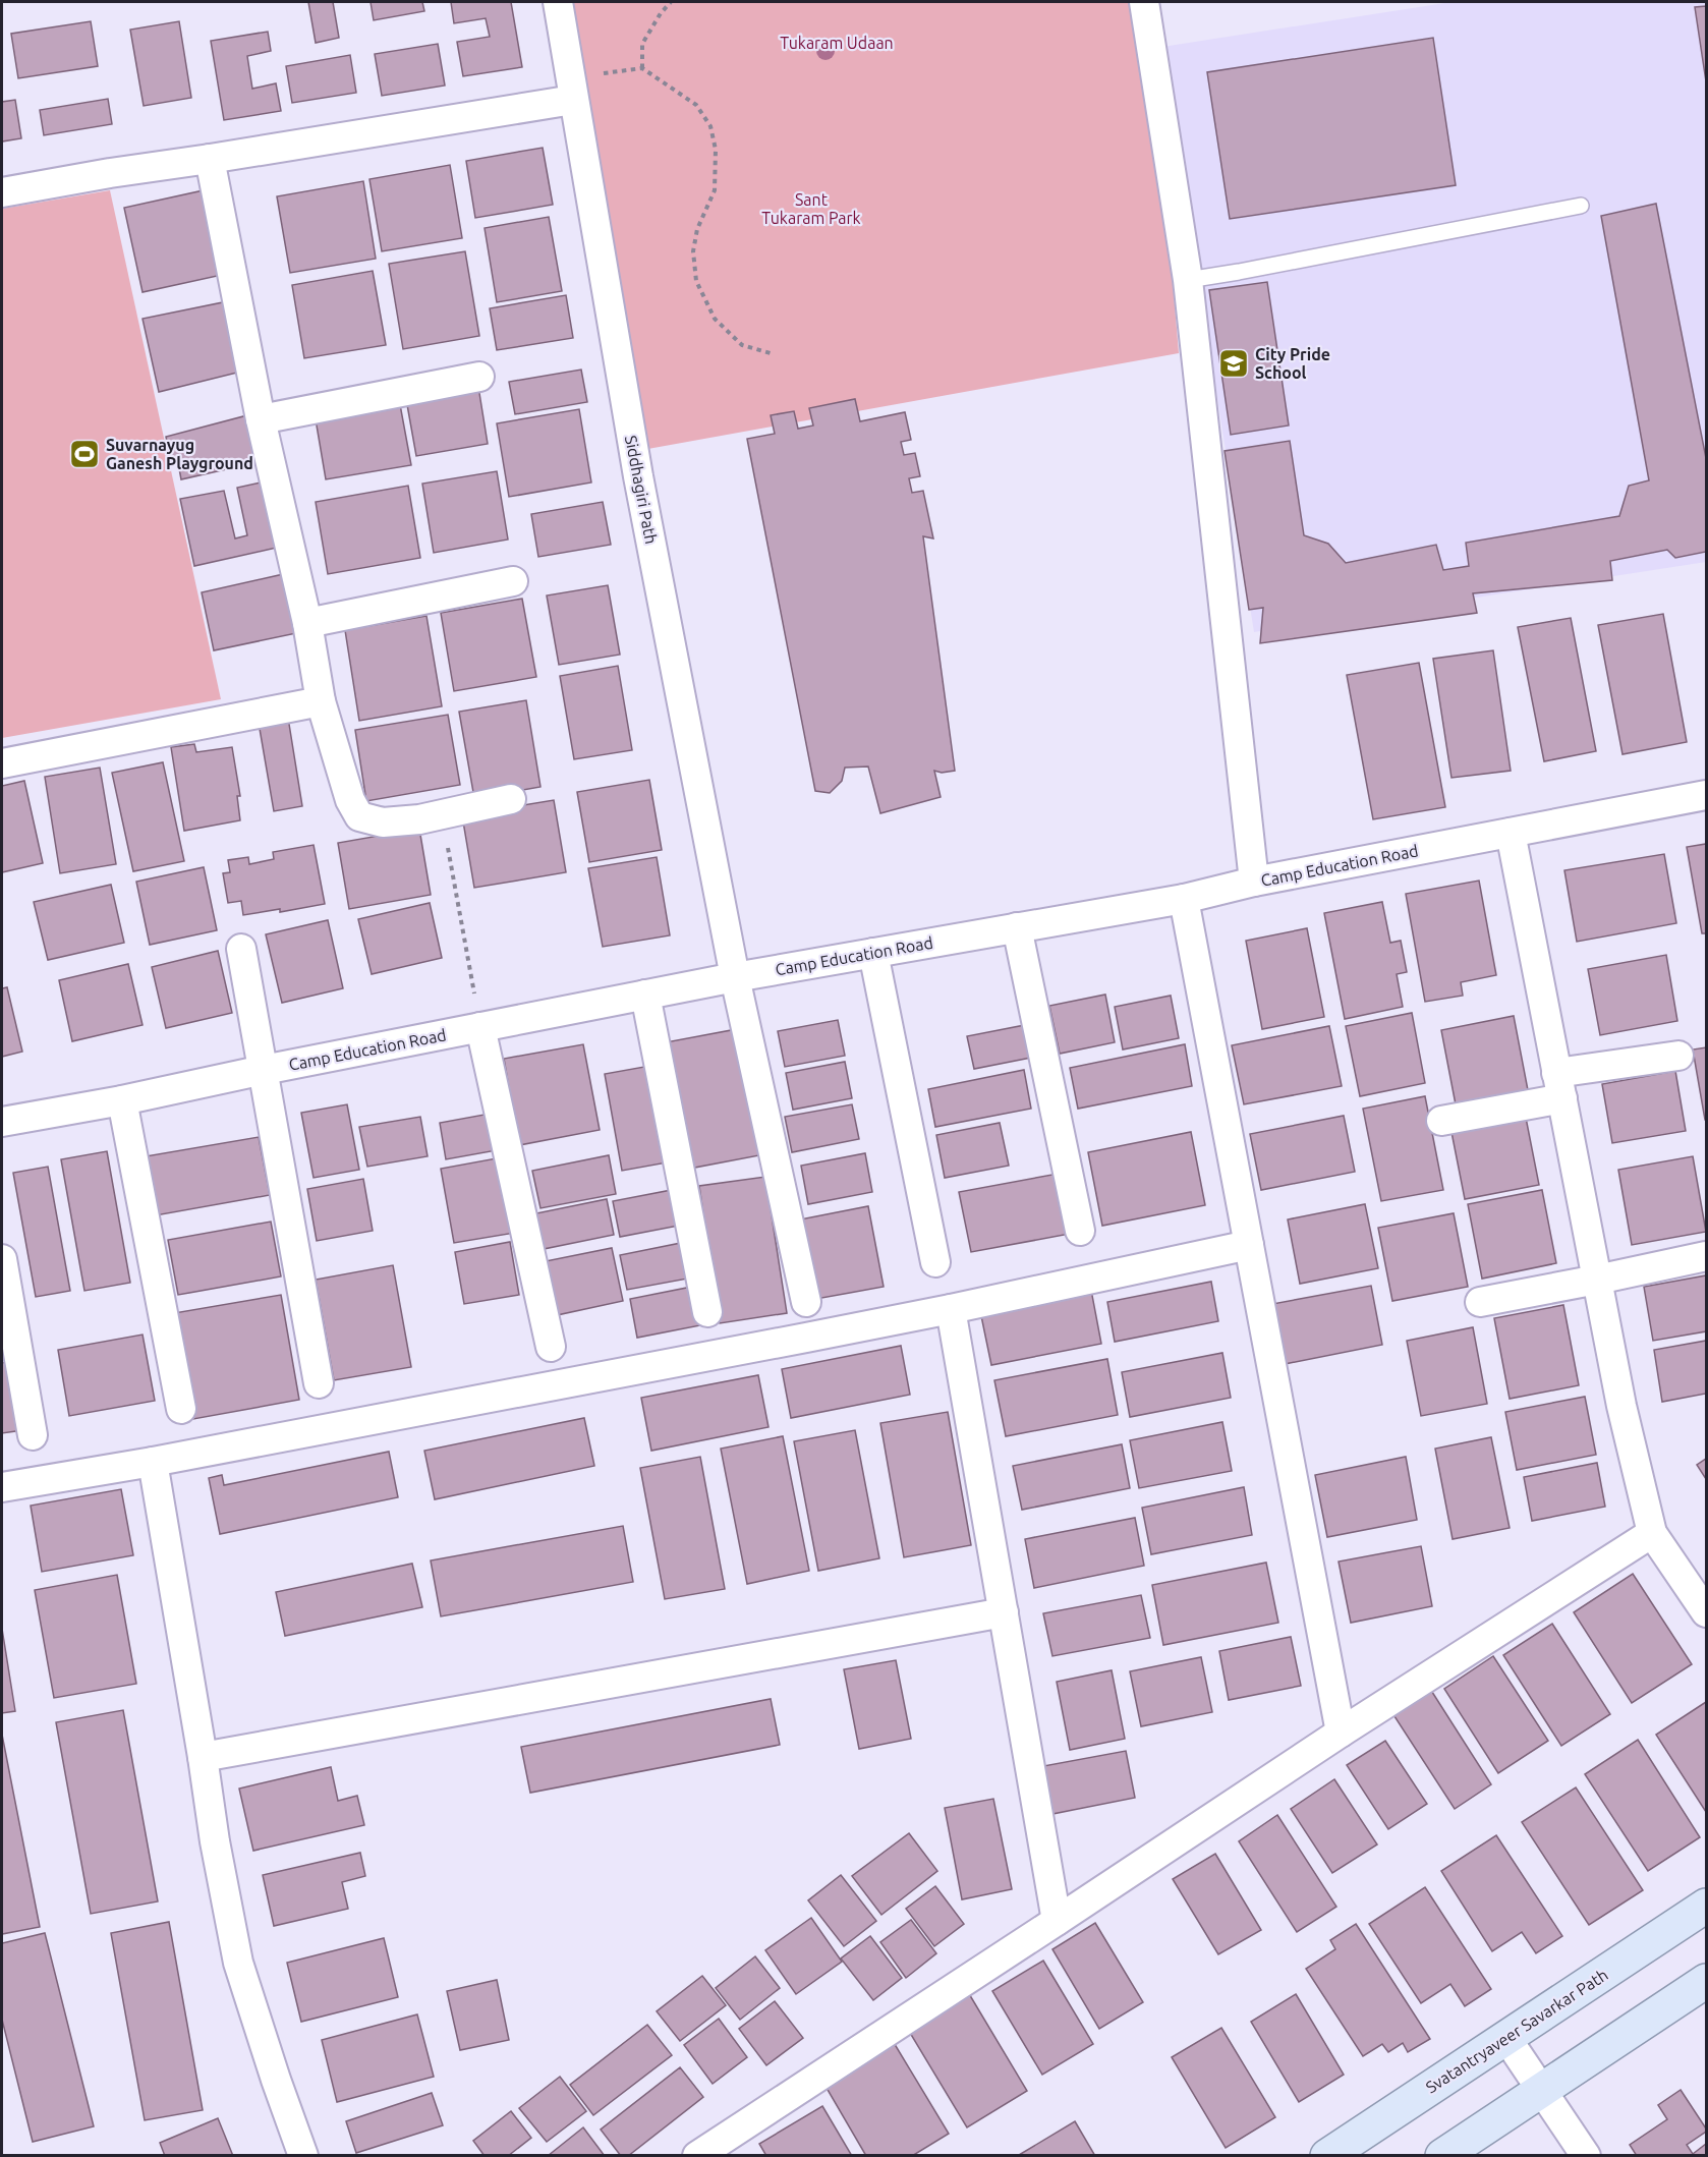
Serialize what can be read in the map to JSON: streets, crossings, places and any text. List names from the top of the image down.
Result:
{
  "streets": {
    "main road": ["Svatantryaveer Savarkar Path"],
    "street": ["Siddhagiri Path", "Camp Education Road"]
  },
  "crossings": [
    ["Siddhagiri Path", "Camp Education Road"]
  ],
  "parks": ["Tukaram Udaan", "Sant Tukaram Park"],
  "places": {
    "school or university": ["City Pride School"],
    "sports": ["Suvarnayug Ganesh Playground"]
  }
}
